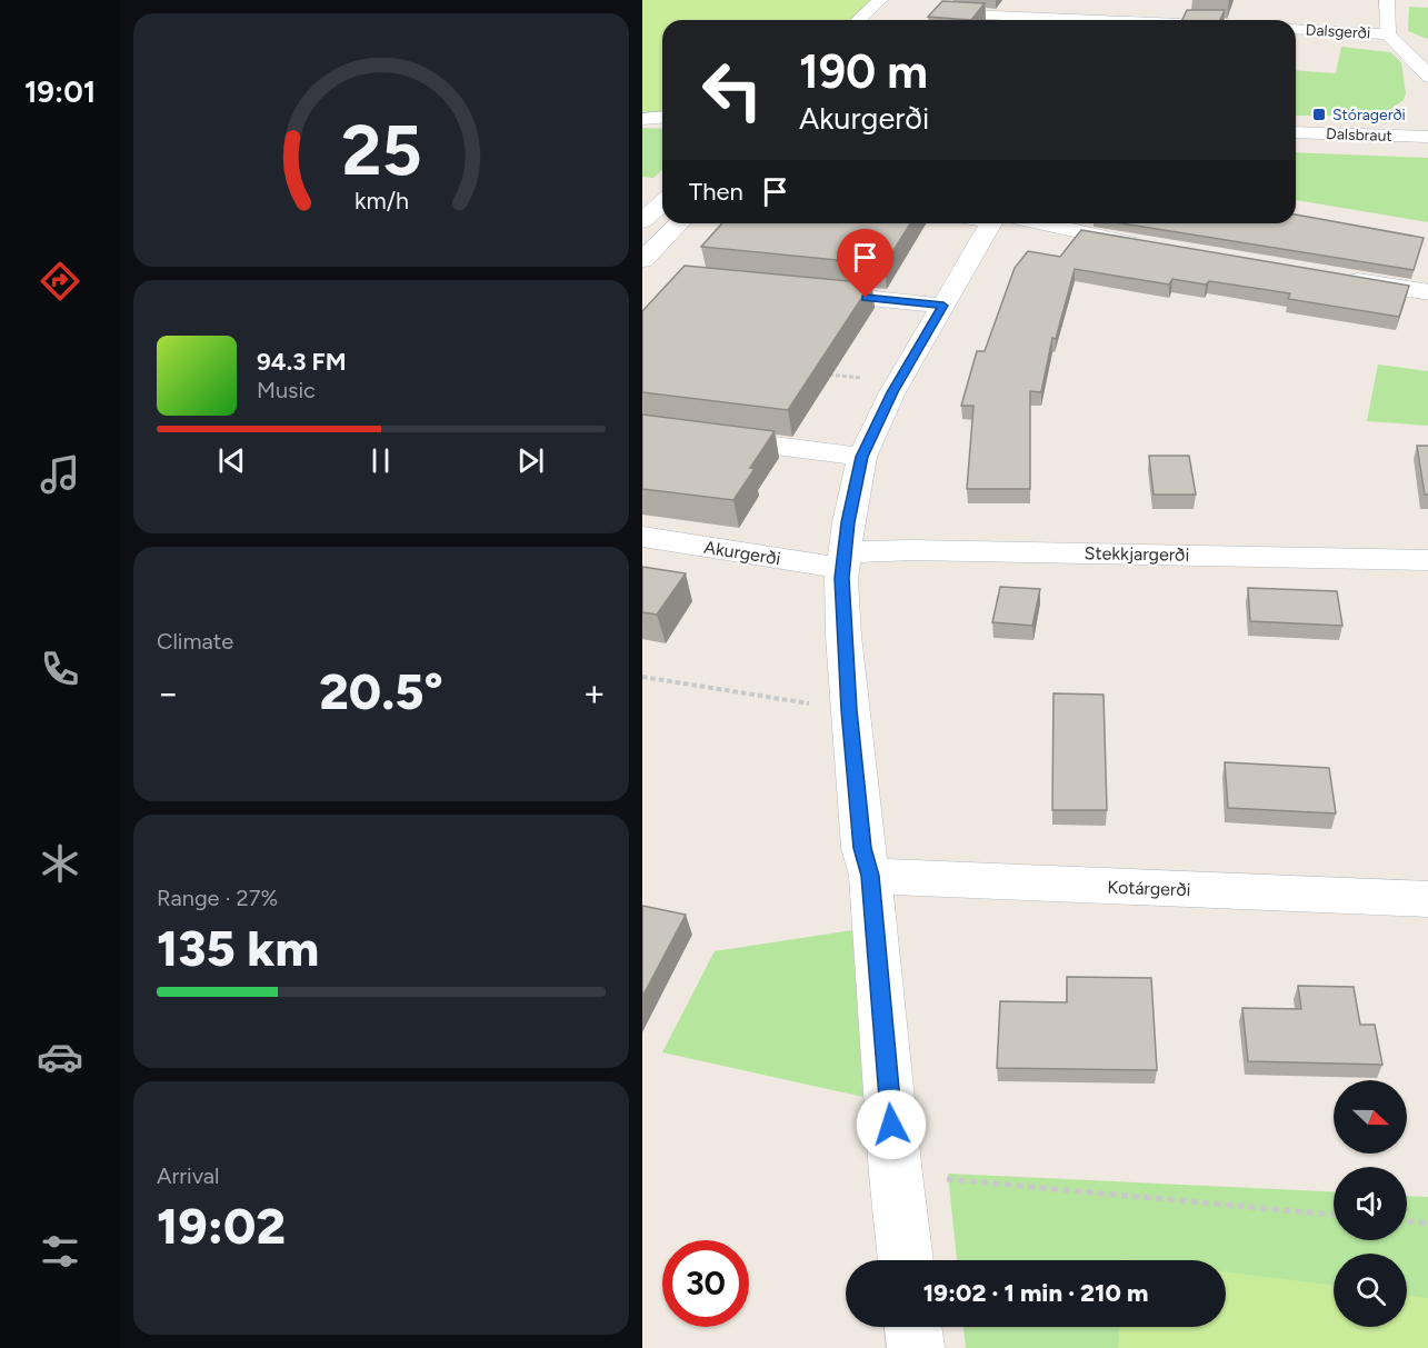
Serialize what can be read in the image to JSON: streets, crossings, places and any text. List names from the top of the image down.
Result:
{
  "streets": {
    "street": [
      "Dalsgerði",
      "Dalsbraut",
      "Akurgerði",
      "Stekkjargerði",
      "Kotárgerði"
    ]
  },
  "crossings": [
    ["Akurgerði", "Stekkjargerði"]
  ],
  "places": {
    "transit": ["Stóragerði"]
  },
  "north": "right",
  "page": {
    "tabs": "19:01",
    "turn": ["190 m", "Akurgerði"],
    "then": "Then",
    "song": ["94.3 FM", "Music"],
    "tile": [
      "Climate",
      ["Range · 27%", "135 km"],
      ["Arrival", "19:02"]
    ],
    "heat": ["−", "20.5°", "+"],
    "limit": "30",
    "trip": "19:02 · 1 min · 210 m",
    "gauge": ["25", "km/h"]
  }
}
